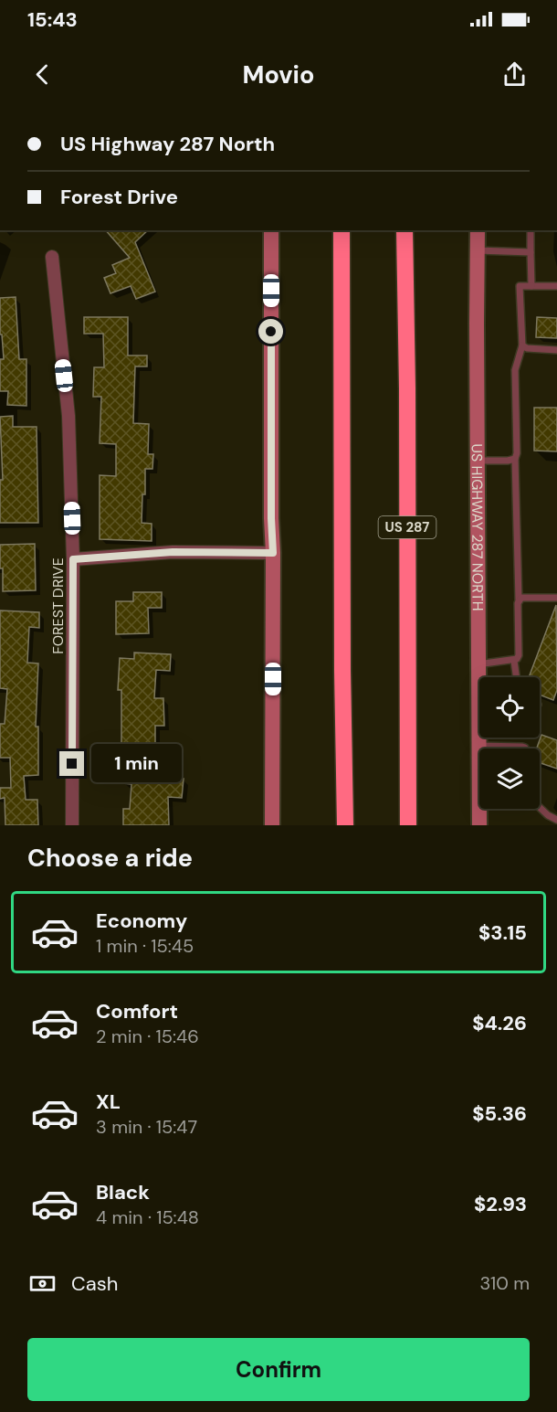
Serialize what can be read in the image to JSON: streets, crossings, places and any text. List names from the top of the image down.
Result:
{
  "streets": {
    "highway": ["US 287"],
    "main road": ["US HIGHWAY 287 NORTH"],
    "street": ["FOREST DRIVE"]
  },
  "page": {
    "status": "15:43",
    "header": "Movio",
    "banner": ["US Highway 287 North", "Forest Drive"],
    "bubble": "1 min",
    "heading": "Choose a ride",
    "list": [
      {
        "name": "Economy",
        "note": "1 min · 15:45",
        "value": "$3.15"
      },
      {
        "name": "Comfort",
        "note": "2 min · 15:46",
        "value": "$4.26"
      },
      {
        "name": "XL",
        "note": "3 min · 15:47",
        "value": "$5.36"
      },
      {
        "name": "Black",
        "note": "4 min · 15:48",
        "value": "$2.93"
      }
    ],
    "pay": ["Cash", "310 m"],
    "buttons": "Confirm"
  }
}
